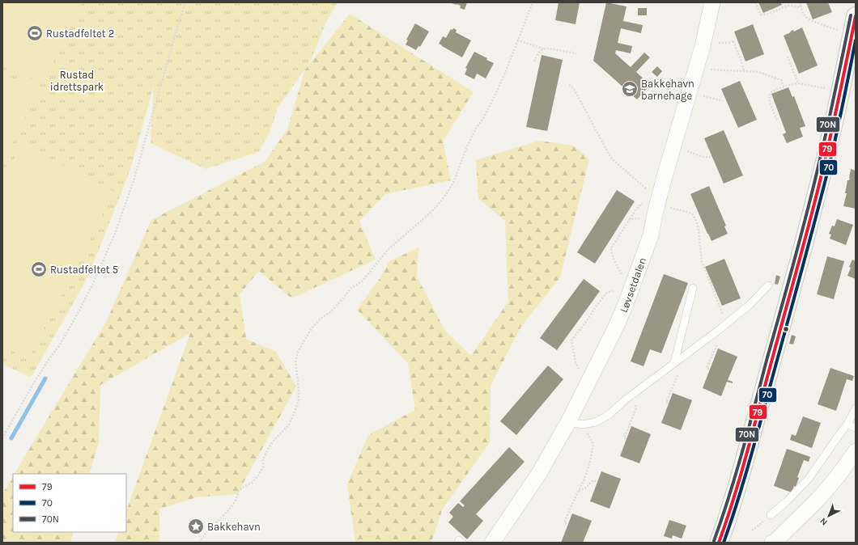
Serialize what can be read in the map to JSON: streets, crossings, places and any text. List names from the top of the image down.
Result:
{
  "streets": {
    "street": ["Løvsetdalen"]
  },
  "parks": ["Rustad idrettspark"],
  "places": {
    "sports": ["Rustadfeltet 2", "Rustadfeltet 5"],
    "school or university": ["Bakkehavn barnehage"],
    "place": ["Bakkehavn"]
  },
  "lines": ["transit line 70N", "transit line 79", "transit line 70"],
  "legend": ["79", "70", "70N"],
  "north": "bottom left"
}
